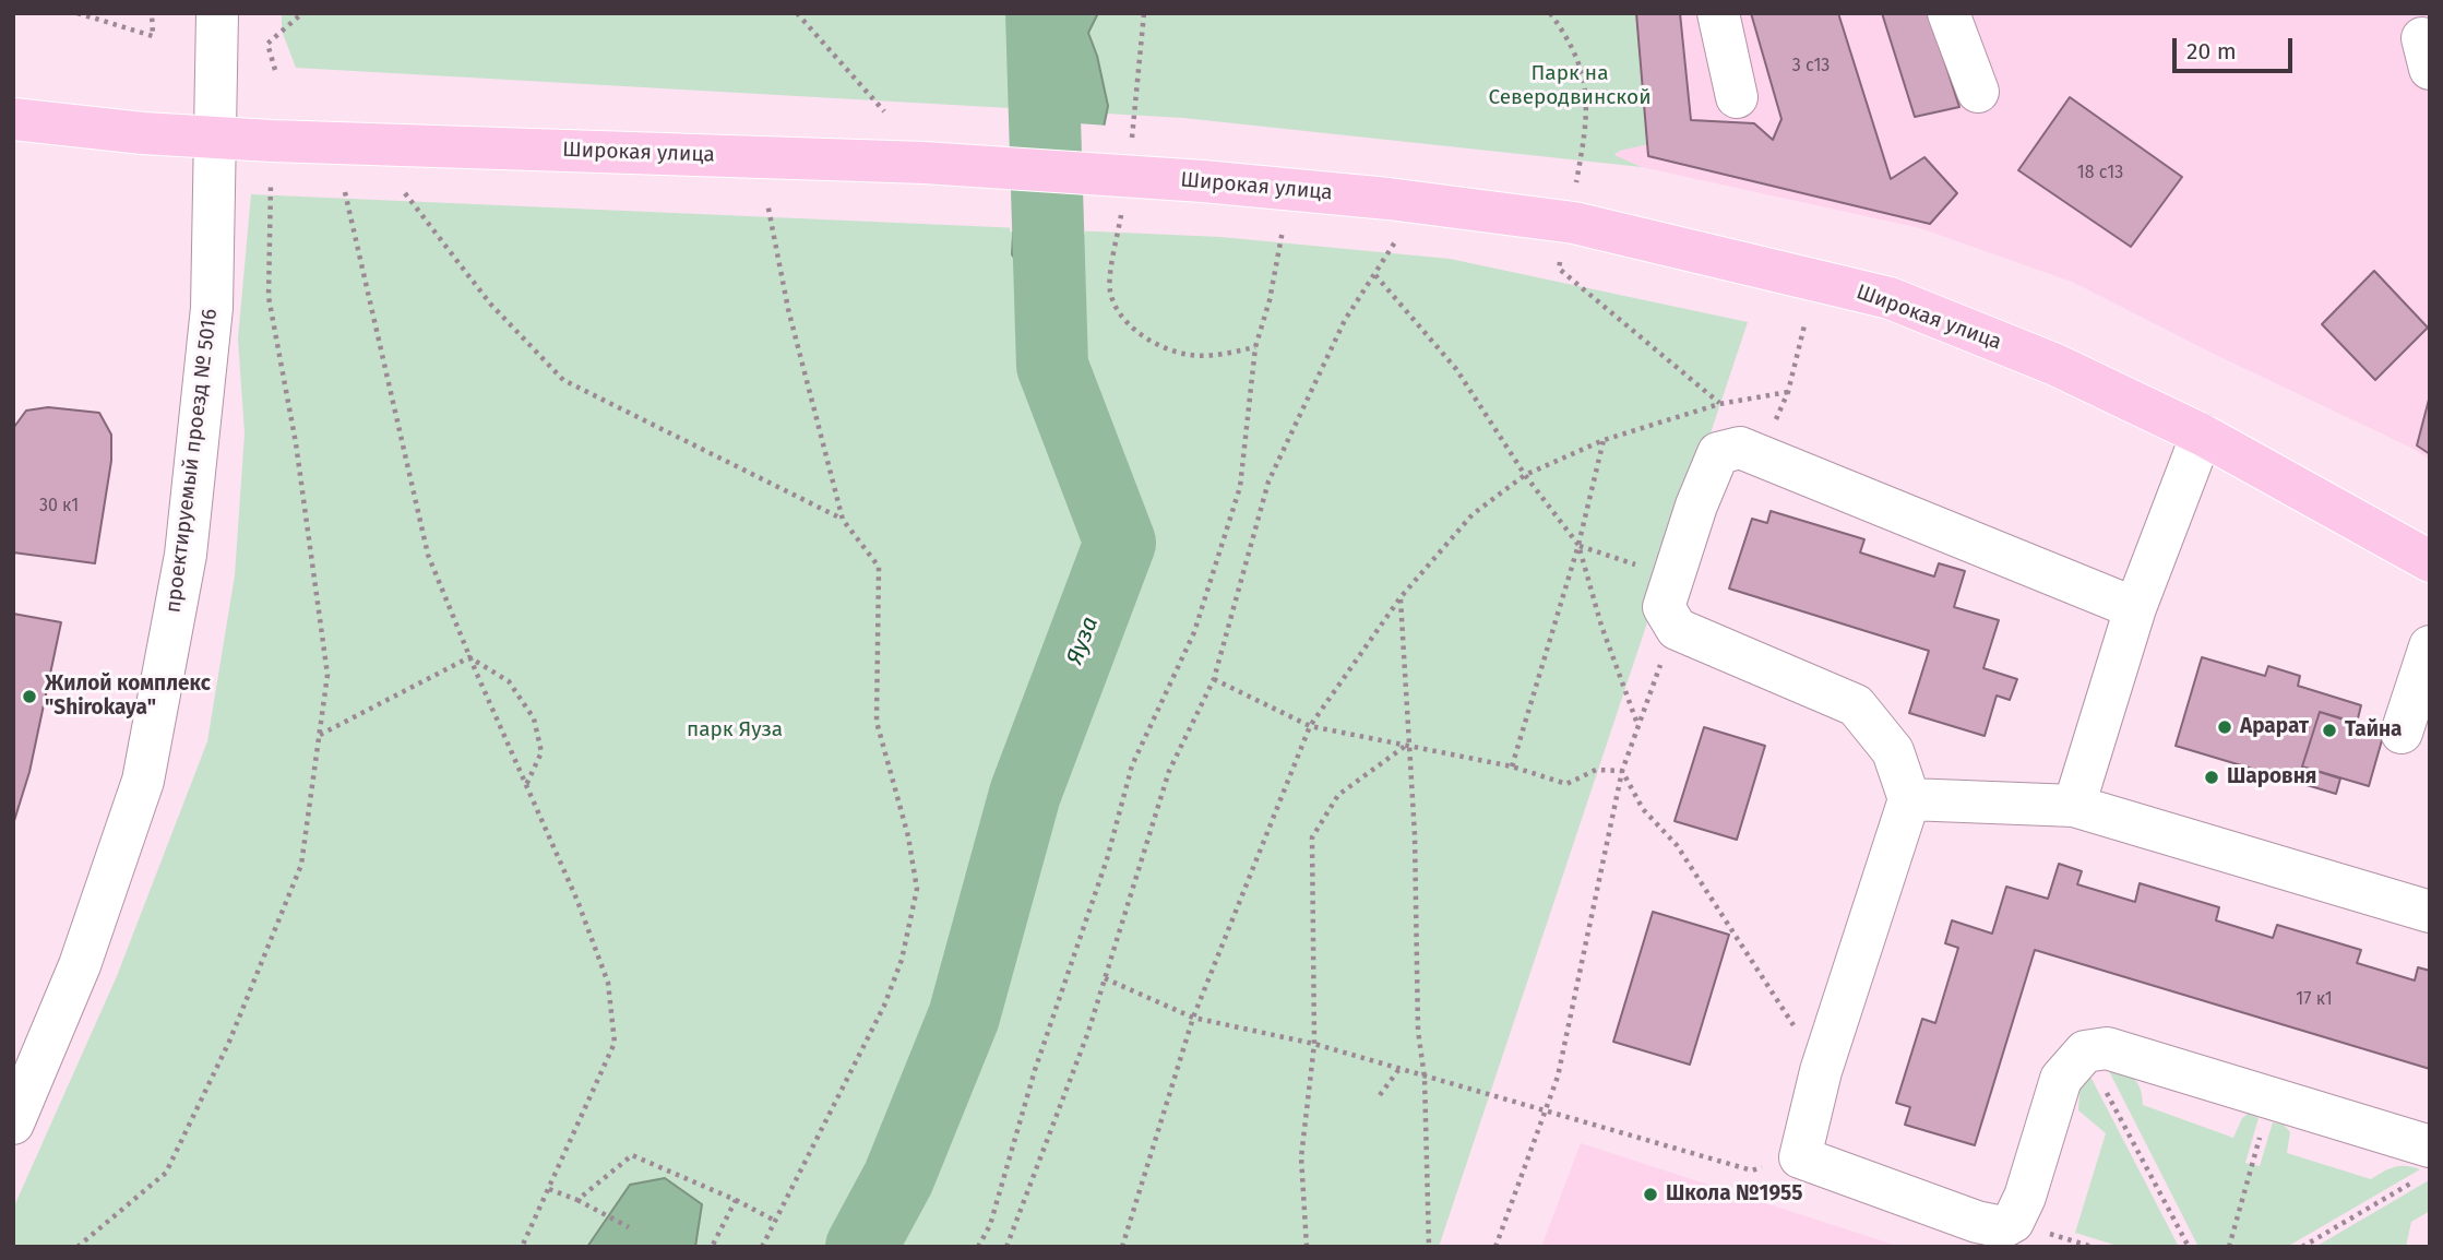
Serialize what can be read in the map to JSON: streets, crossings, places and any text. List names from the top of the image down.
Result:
{
  "streets": {
    "main road": ["Широкая улица"],
    "street": ["проектируемый проезд № 5016"]
  },
  "crossings": [
    ["Широкая улица", "проектируемый проезд № 5016"]
  ],
  "water": ["Яуза"],
  "parks": ["Парк на Северодвинской", "парк Яуза"],
  "places": [
    "Жилой комплекс \"Shirokaya\"",
    "Арарат",
    "Тайна",
    "Шаровня",
    "Школа №1955"
  ],
  "house_numbers": [
    "3 с13",
    "18 с13",
    "30 к1",
    "17 к1"
  ],
  "scale_bar": "20 m"
}
